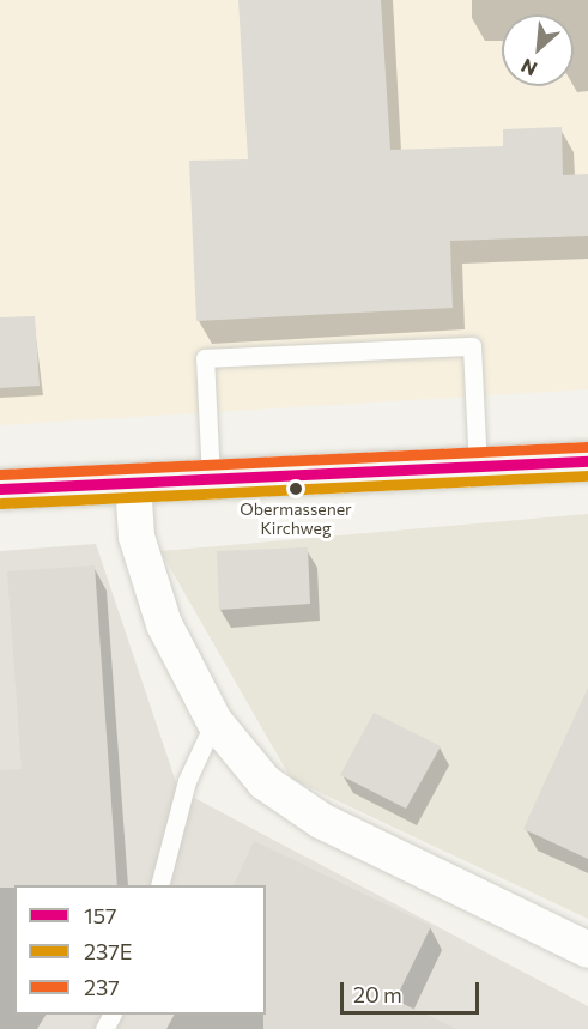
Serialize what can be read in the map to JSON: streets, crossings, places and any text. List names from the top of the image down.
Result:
{
  "places": ["Obermassener Kirchweg"],
  "lines": ["transit line 237", "transit line 157", "transit line 237E"],
  "legend": ["157", "237E", "237"],
  "scale_bar": "20 m",
  "north": "bottom left"
}
